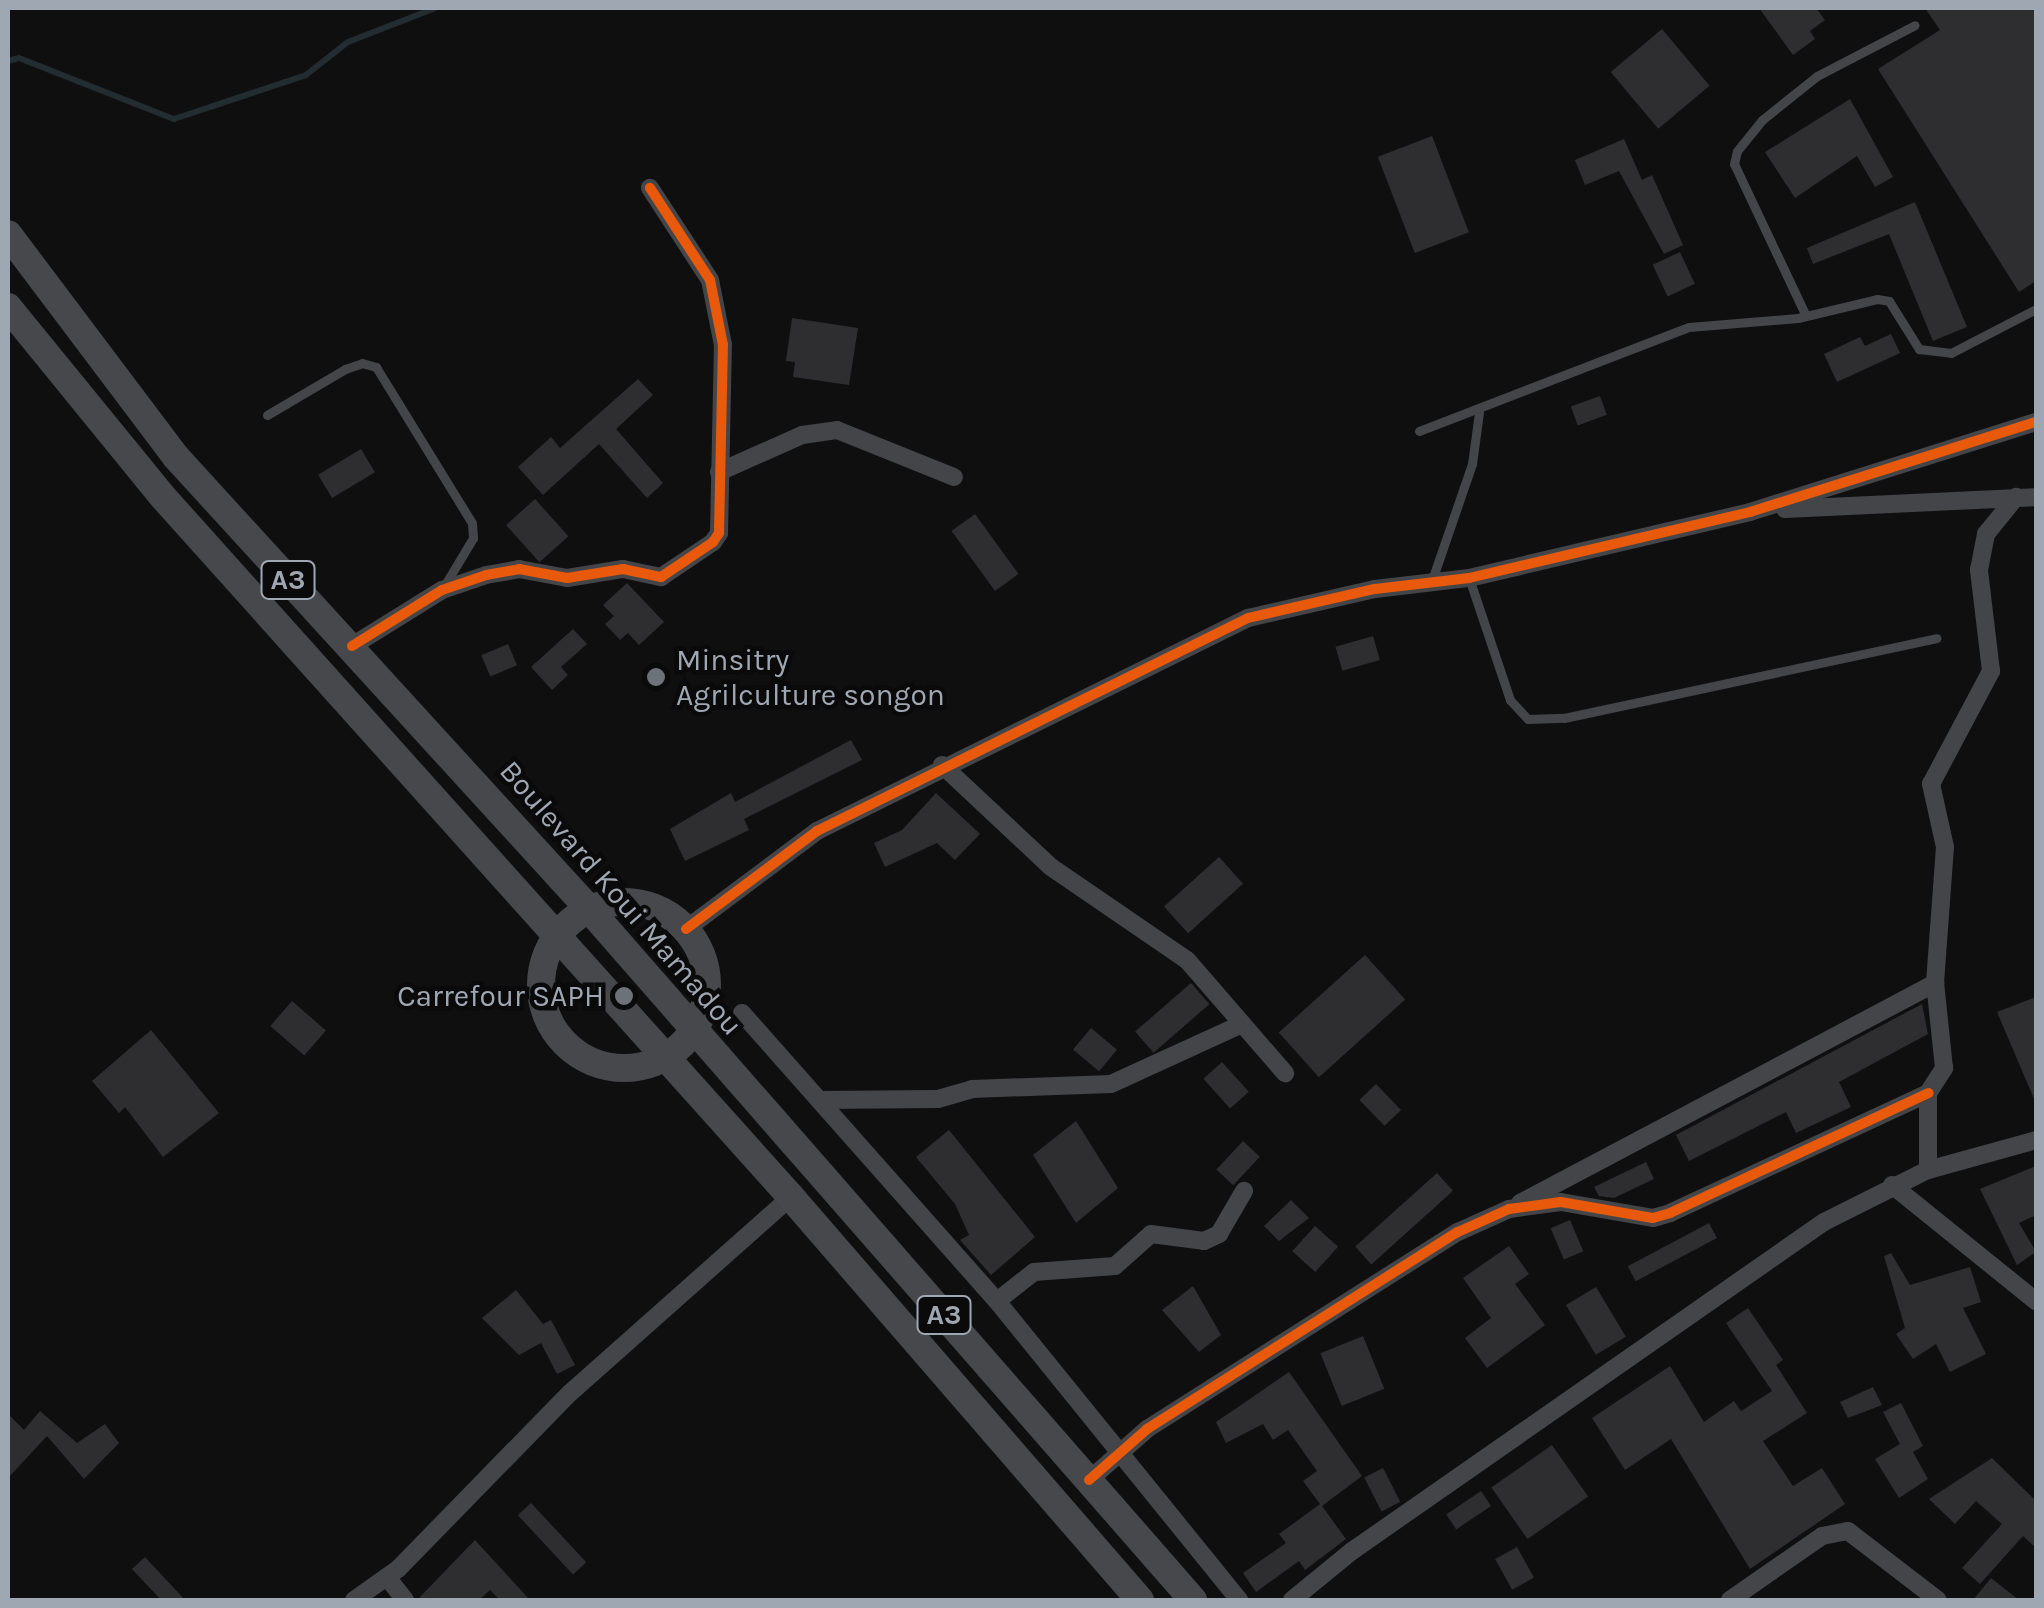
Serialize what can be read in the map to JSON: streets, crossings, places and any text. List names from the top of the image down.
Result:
{
  "streets": {
    "main road": ["A3", "Boulevard Koui Mamadou"]
  },
  "places": ["Minsitry Agrilculture songon", "Carrefour SAPH"]
}
